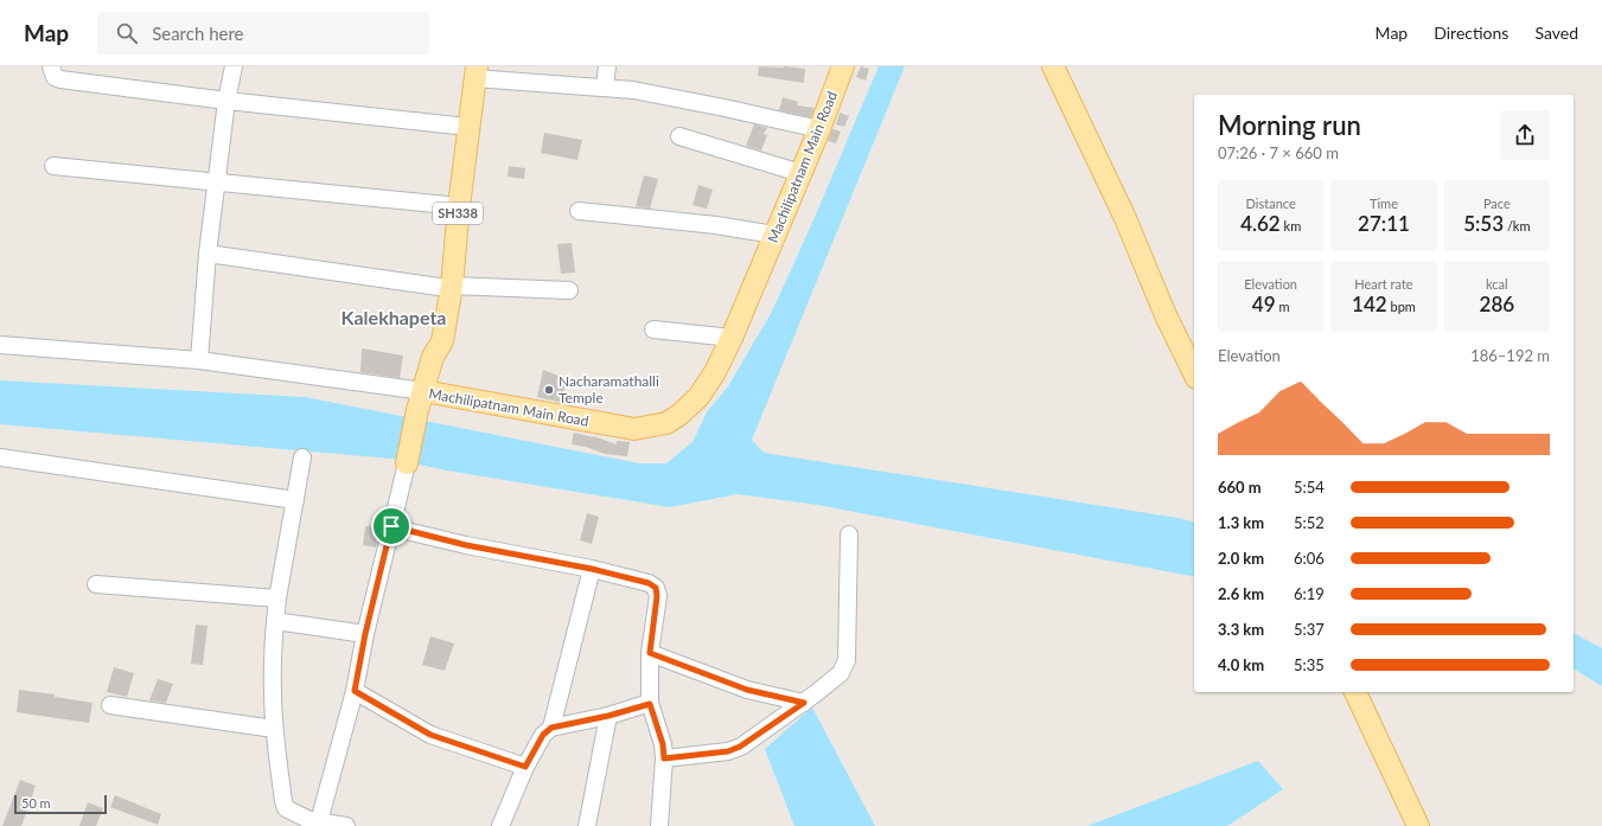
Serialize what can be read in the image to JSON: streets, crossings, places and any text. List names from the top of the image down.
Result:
{
  "streets": {
    "main road": ["Machilipatnam Main Road", "SH338"]
  },
  "crossings": [
    ["Machilipatnam Main Road", "SH338"]
  ],
  "districts": ["Kalekhapeta"],
  "places": ["Nacharamathalli Temple"],
  "scale_bar": "50 m",
  "page": {
    "header": "Map",
    "search": "Search here",
    "nav": ["Map", "Directions", "Saved"],
    "heading": ["Morning run", "07:26 · 7 × 660 m"],
    "stats": [
      ["Distance", "4.62 km"],
      ["Time", "27:11"],
      ["Pace", "5:53 /km"],
      ["Elevation", "49 m"],
      ["Heart rate", "142 bpm"],
      ["kcal", "286"]
    ],
    "chart": ["Elevation", "186–192 m"],
    "list": [
      {
        "name": "660 m",
        "note": "5:54"
      },
      {
        "name": "1.3 km",
        "note": "5:52"
      },
      {
        "name": "2.0 km",
        "note": "6:06"
      },
      {
        "name": "2.6 km",
        "note": "6:19"
      },
      {
        "name": "3.3 km",
        "note": "5:37"
      },
      {
        "name": "4.0 km",
        "note": "5:35"
      }
    ],
    "scale": "50 m"
  }
}
